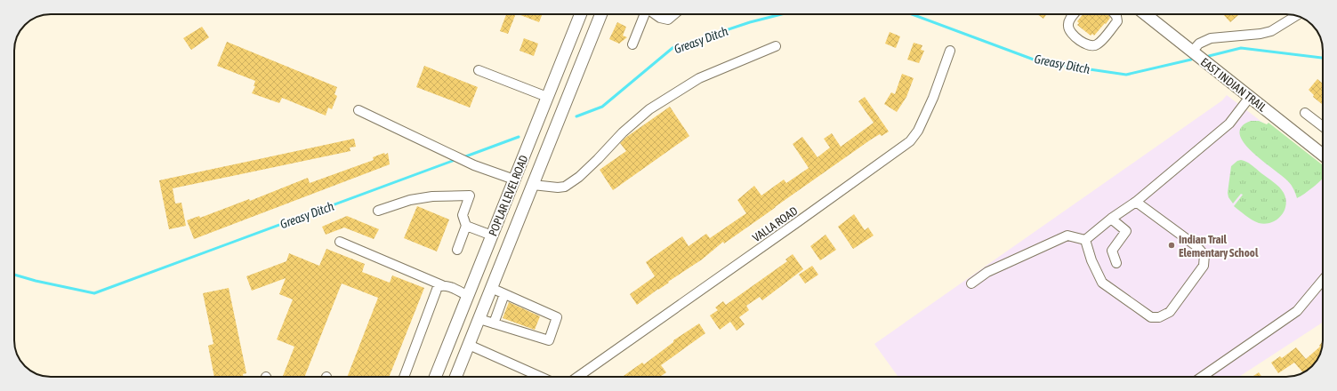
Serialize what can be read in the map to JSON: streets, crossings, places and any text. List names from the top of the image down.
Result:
{
  "streets": {
    "main road": ["EAST INDIAN TRAIL", "POPLAR LEVEL ROAD"],
    "street": ["VALLA ROAD"]
  },
  "water": ["Greasy Ditch"],
  "places": ["Indian Trail Elementary School"]
}
